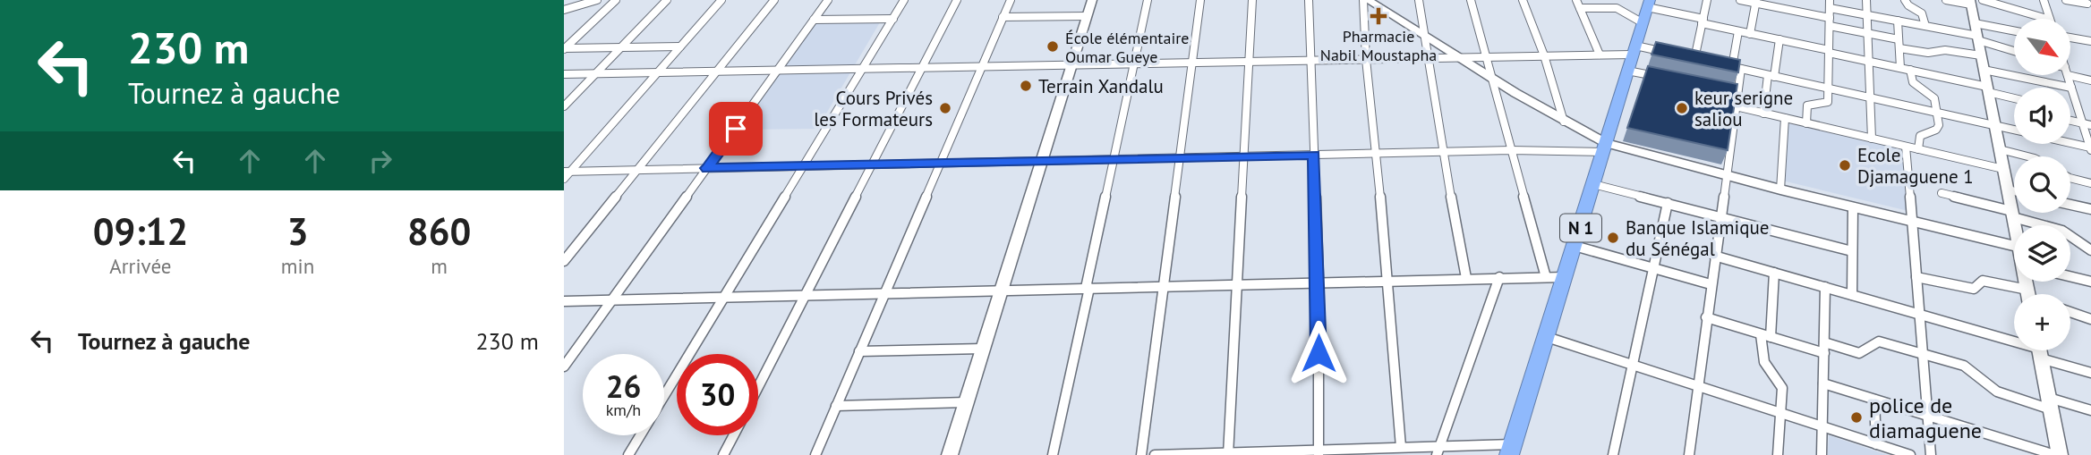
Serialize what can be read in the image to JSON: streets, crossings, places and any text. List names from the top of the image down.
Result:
{
  "streets": {
    "highway": ["N 1"]
  },
  "places": {
    "health": ["Pharmacie Nabil Moustapha"],
    "other": [
      "École élémentaire Oumar Gueye",
      "Terrain Xandalu",
      "Cours Privés les Formateurs",
      "keur serigne saliou",
      "Ecole Djamaguene 1",
      "Banque Islamique du Sénégal",
      "police de diamaguene"
    ]
  },
  "north": "bottom right",
  "page": {
    "turn": ["230 m", "Tournez à gauche"],
    "map_buttons": "+",
    "eta": [
      "09:12",
      "Arrivée",
      "3",
      "min",
      "860",
      "m"
    ],
    "list": [
      {
        "name": "Tournez à gauche",
        "value": "230 m"
      }
    ],
    "speed": "26 km/h",
    "limit": "30"
  }
}
